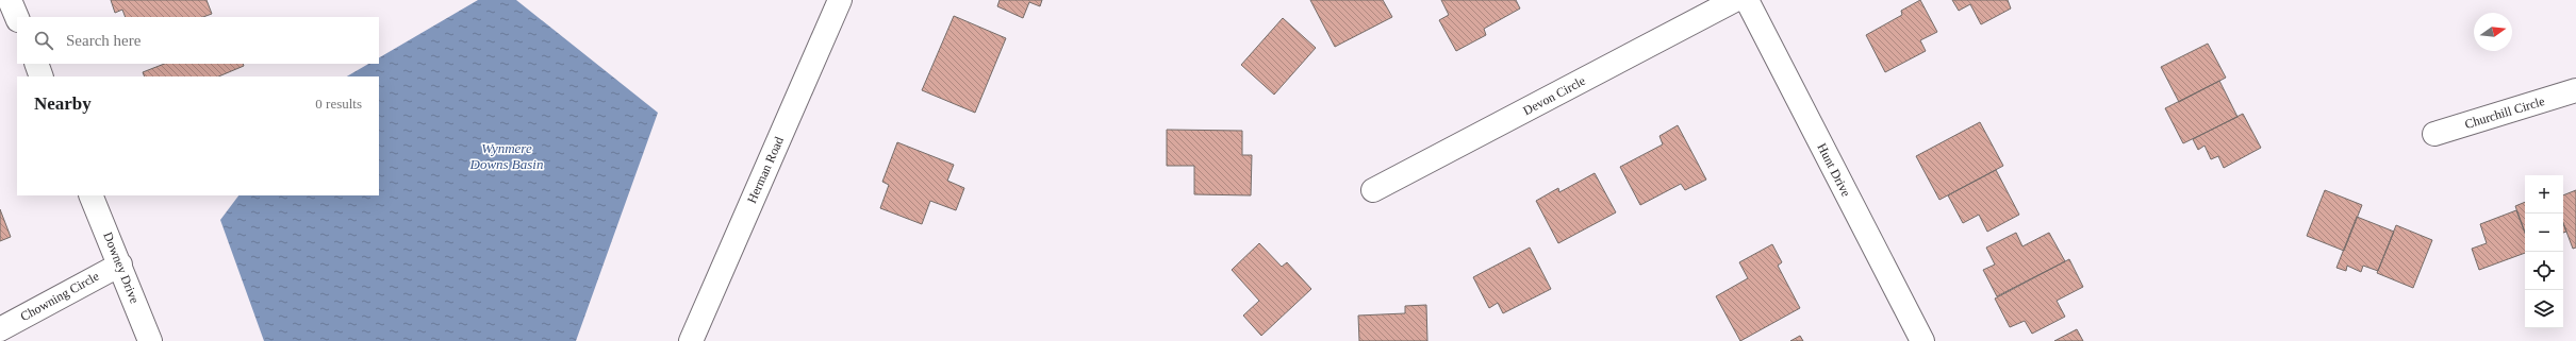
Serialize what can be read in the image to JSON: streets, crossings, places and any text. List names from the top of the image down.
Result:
{
  "streets": {
    "street": [
      "Devon Circle",
      "Churchill Circle",
      "Herman Road",
      "Hunt Drive",
      "Downey Drive",
      "Chowning Circle"
    ]
  },
  "crossings": [
    ["Downey Drive", "Chowning Circle"]
  ],
  "water": ["Wynmere Downs Basin"],
  "north": "right",
  "page": {
    "search": "Search here",
    "heading": ["Nearby", "0 results"],
    "map_buttons": ["+", "−"]
  }
}
